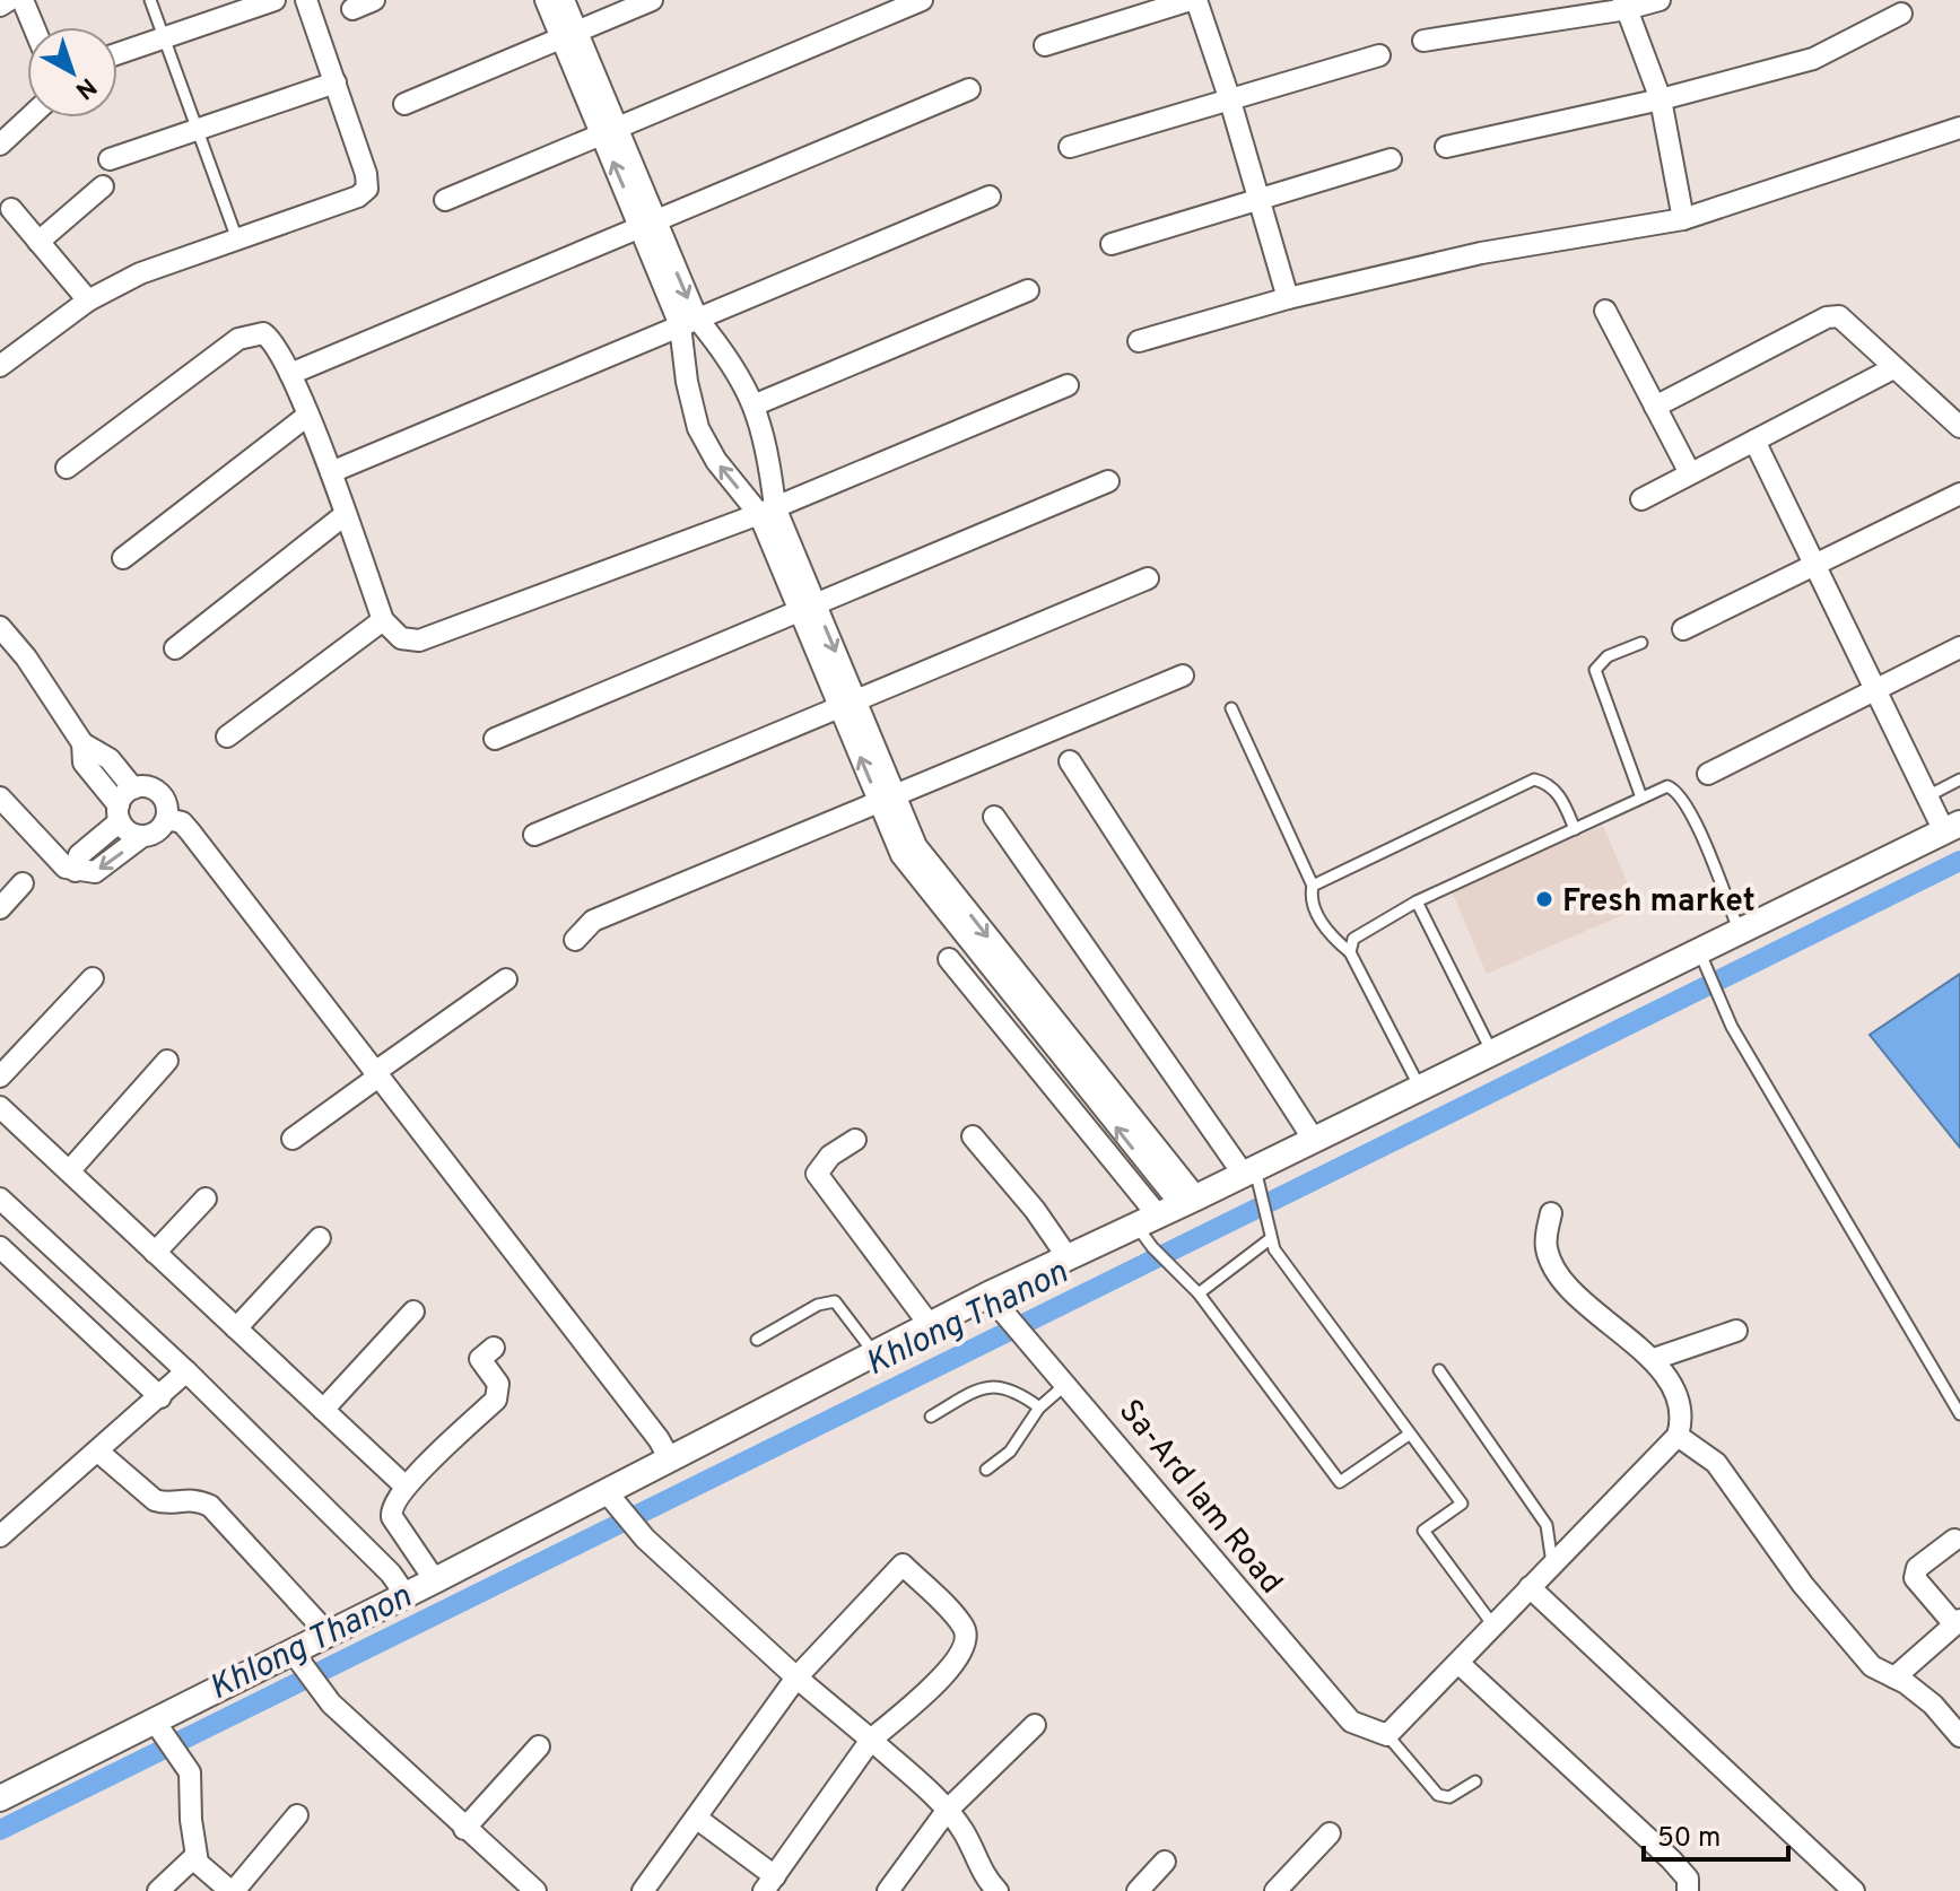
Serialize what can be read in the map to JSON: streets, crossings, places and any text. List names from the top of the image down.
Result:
{
  "streets": {
    "street": ["Sa-Ard Iam Road"]
  },
  "water": ["Khlong Thanon"],
  "places": ["Fresh market"],
  "scale_bar": "50 m",
  "north": "bottom right"
}
